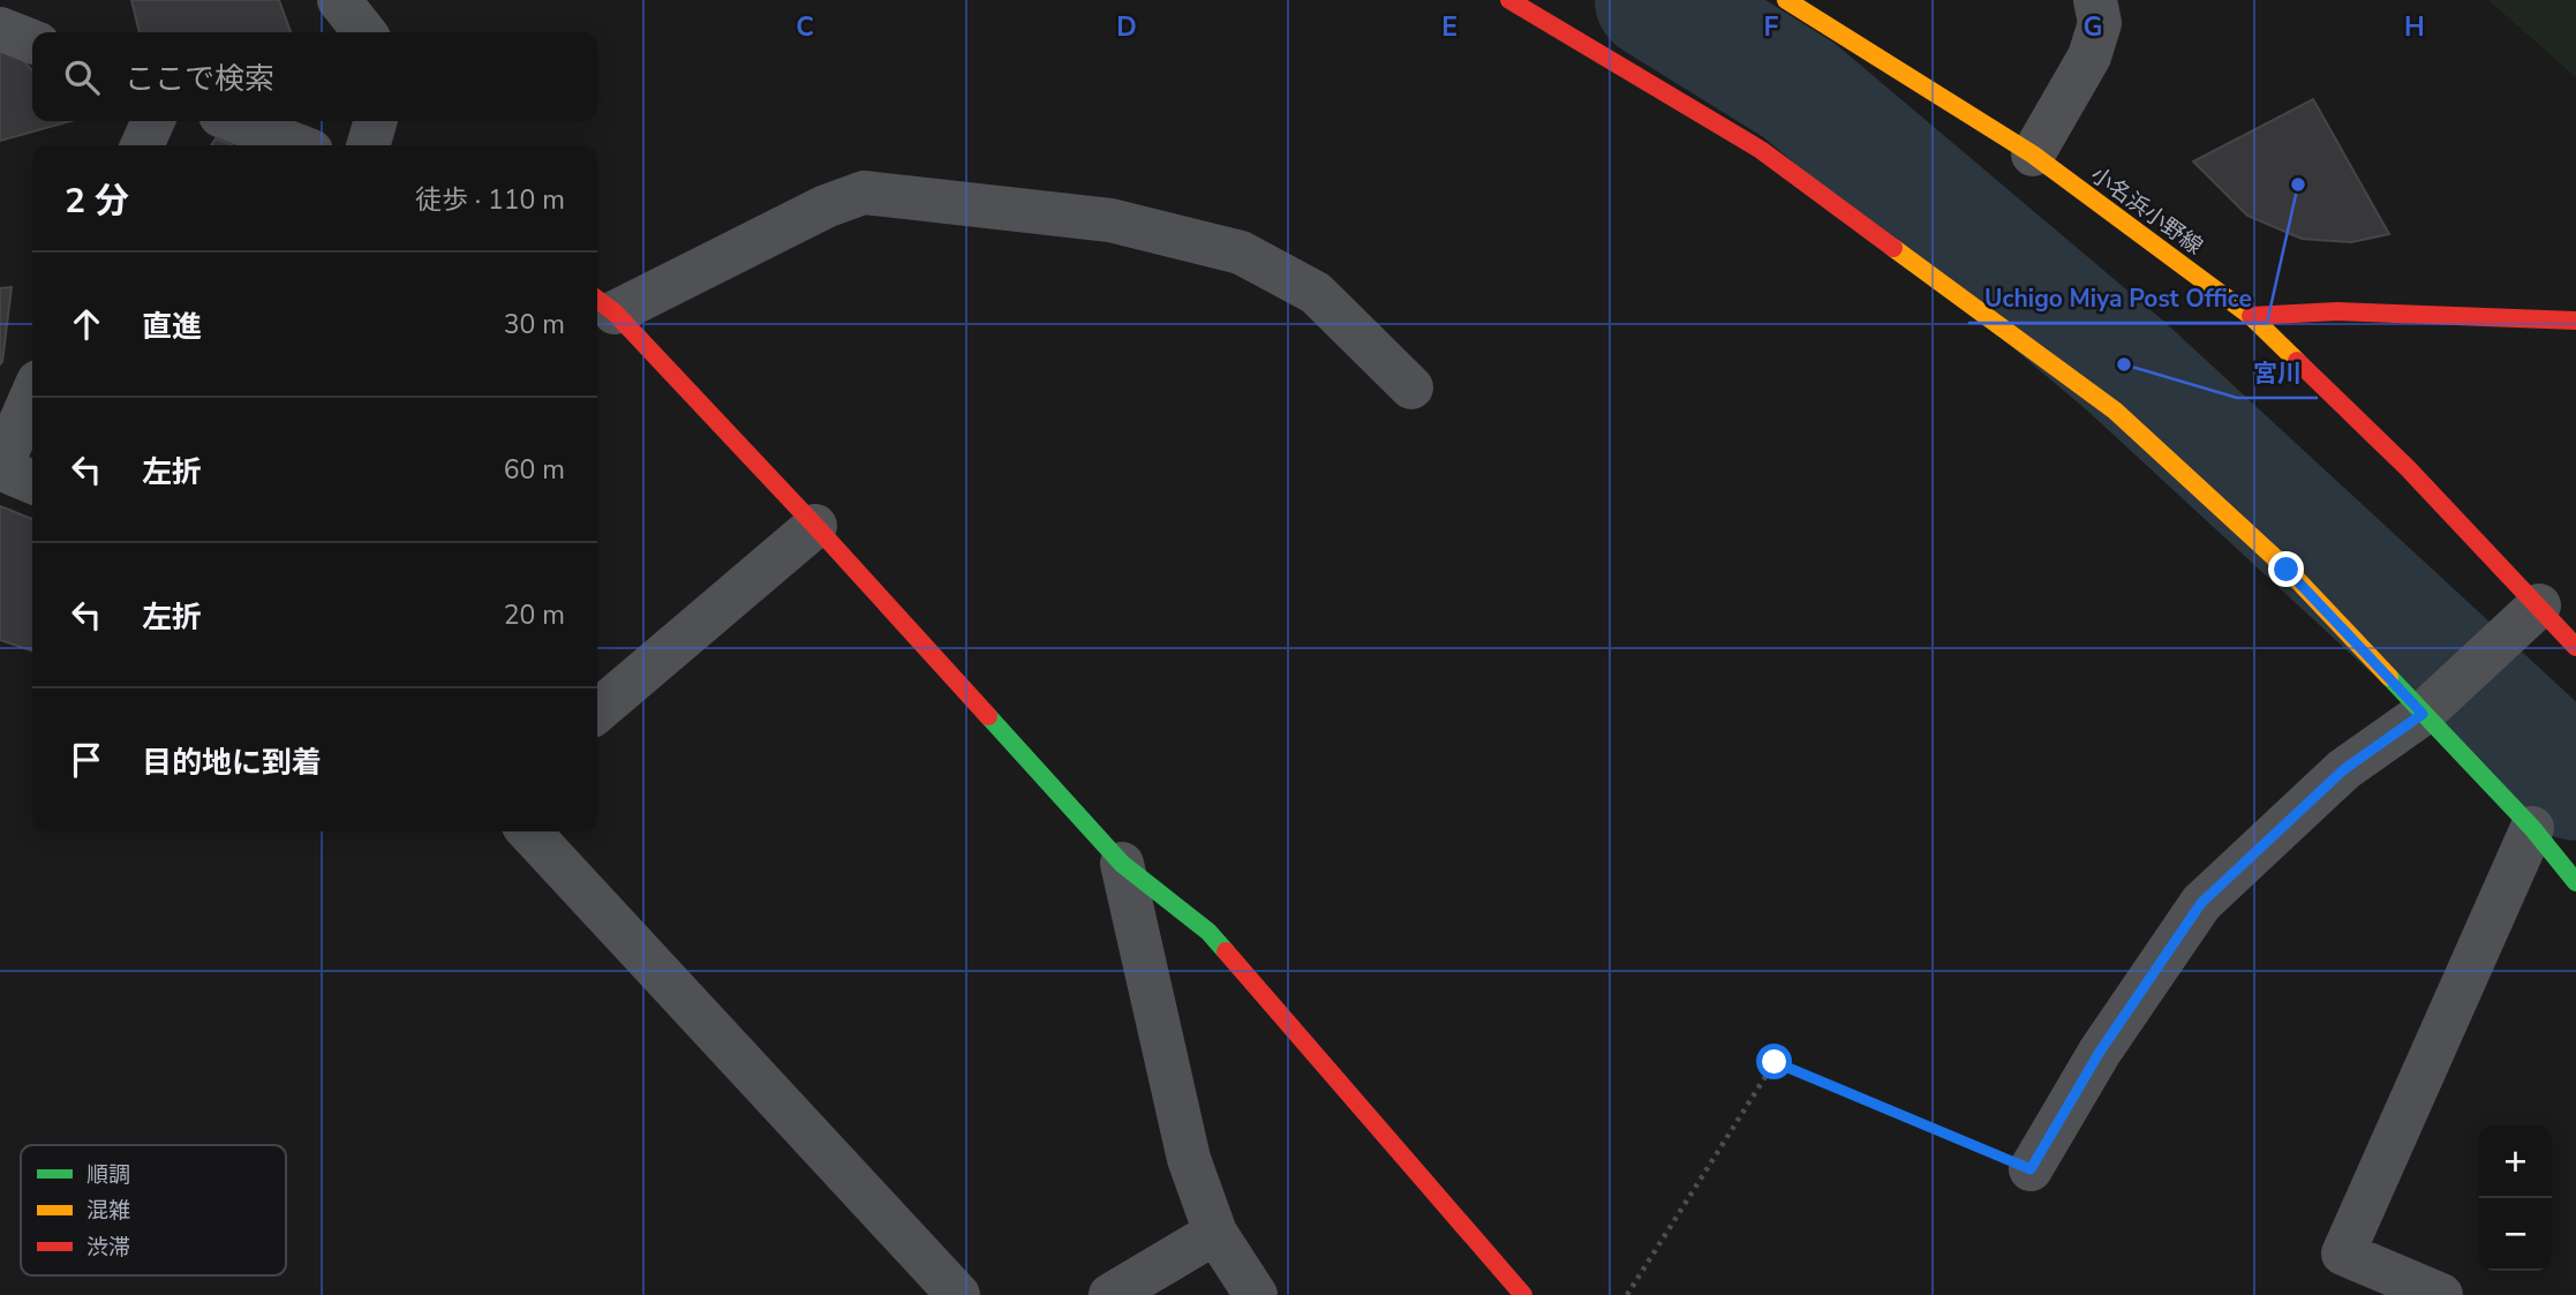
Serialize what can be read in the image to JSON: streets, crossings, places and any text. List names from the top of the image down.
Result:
{
  "streets": {
    "street": ["小名浜小野線"]
  },
  "places": ["Uchigo Miya Post Office", "宮川"],
  "legend": ["順調", "混雑", "渋滞"],
  "page": {
    "search": "ここで検索",
    "heading": ["2 分", "徒歩 · 110 m"],
    "list": [
      ["直進", "30 m"],
      ["左折", "60 m"],
      ["左折", "20 m"],
      "目的地に到着"
    ],
    "map_buttons": ["+", "−"]
  },
  "grid": {
    "columns": [
      "C",
      "D",
      "E",
      "F",
      "G",
      "H"
    ]
  }
}
